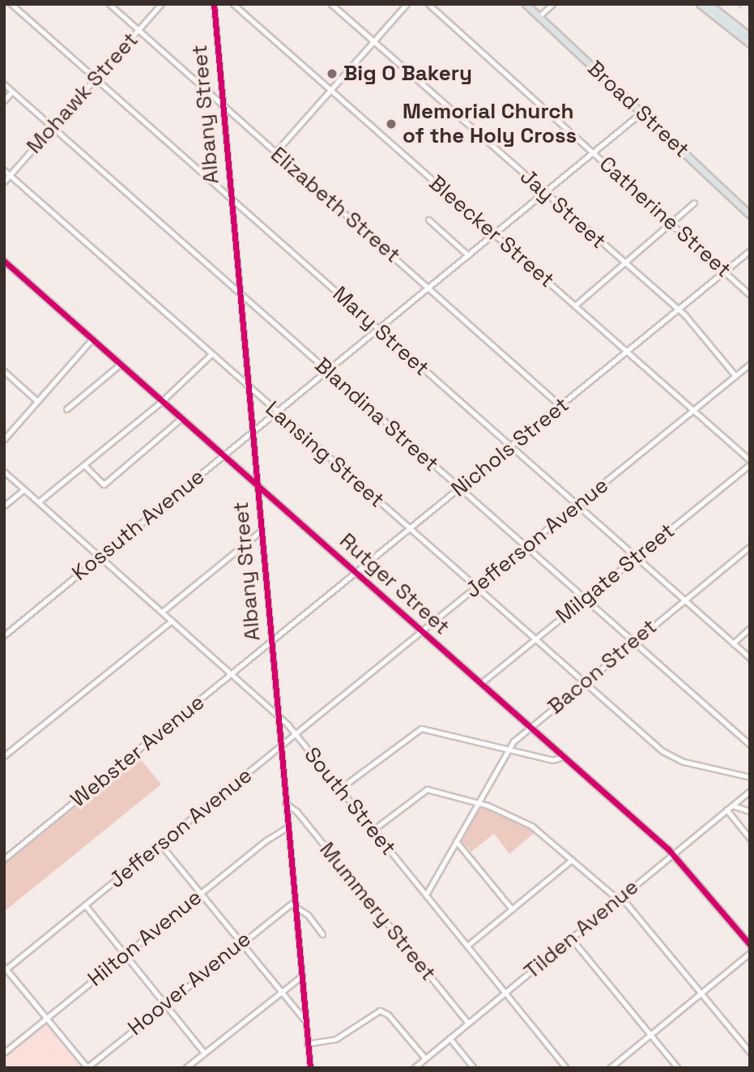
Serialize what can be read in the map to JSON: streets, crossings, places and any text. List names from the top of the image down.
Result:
{
  "streets": {
    "main road": ["Broad Street"],
    "street": [
      "Mohawk Street",
      "Albany Street",
      "Elizabeth Street",
      "Jay Street",
      "Catherine Street",
      "Bleecker Street",
      "Mary Street",
      "Blandina Street",
      "Nichols Street",
      "Lansing Street",
      "Kossuth Avenue",
      "Jefferson Avenue",
      "Milgate Street",
      "Rutger Street",
      "Bacon Street",
      "Webster Avenue",
      "South Street",
      "Mummery Street",
      "Tilden Avenue",
      "Hilton Avenue",
      "Hoover Avenue"
    ]
  },
  "crossings": [
    ["Mohawk Street", "Elizabeth Street"],
    ["Mohawk Street", "Mary Street"],
    ["Mohawk Street", "Blandina Street"],
    ["Mohawk Street", "Lansing Street"],
    ["Broad Street", "Kossuth Avenue"],
    ["Albany Street", "Elizabeth Street"],
    ["Albany Street", "Mary Street"],
    ["Albany Street", "Blandina Street"],
    ["Albany Street", "Nichols Street"],
    ["Albany Street", "Lansing Street"],
    ["Albany Street", "Kossuth Avenue"],
    ["Albany Street", "Jefferson Avenue"],
    ["Albany Street", "Rutger Street"],
    ["Albany Street", "Webster Avenue"],
    ["Albany Street", "South Street"],
    ["Albany Street", "Mummery Street"],
    ["Albany Street", "Hilton Avenue"],
    ["Albany Street", "Hoover Avenue"],
    ["Elizabeth Street", "Nichols Street"],
    ["Elizabeth Street", "Kossuth Avenue"],
    ["Jay Street", "Nichols Street"],
    ["Jay Street", "Kossuth Avenue"],
    ["Jay Street", "Jefferson Avenue"],
    ["Catherine Street", "Nichols Street"],
    ["Catherine Street", "Kossuth Avenue"],
    ["Bleecker Street", "Nichols Street"],
    ["Bleecker Street", "Kossuth Avenue"],
    ["Bleecker Street", "Jefferson Avenue"],
    ["Mary Street", "Nichols Street"],
    ["Mary Street", "Kossuth Avenue"],
    ["Mary Street", "Jefferson Avenue"],
    ["Mary Street", "Milgate Street"],
    ["Mary Street", "Bacon Street"],
    ["Blandina Street", "Nichols Street"],
    ["Blandina Street", "Kossuth Avenue"],
    ["Blandina Street", "Jefferson Avenue"],
    ["Blandina Street", "Milgate Street"],
    ["Blandina Street", "Bacon Street"],
    ["Nichols Street", "Lansing Street"],
    ["Nichols Street", "Rutger Street"],
    ["Nichols Street", "Webster Avenue"],
    ["Lansing Street", "Kossuth Avenue"],
    ["Lansing Street", "Jefferson Avenue"],
    ["Lansing Street", "Milgate Street"],
    ["Lansing Street", "Bacon Street"],
    ["Kossuth Avenue", "Rutger Street"],
    ["Kossuth Avenue", "South Street"],
    ["Jefferson Avenue", "Rutger Street"],
    ["Jefferson Avenue", "South Street"],
    ["Milgate Street", "Rutger Street"],
    ["Rutger Street", "Bacon Street"],
    ["Rutger Street", "Tilden Avenue"],
    ["Bacon Street", "South Street"],
    ["Webster Avenue", "South Street"],
    ["South Street", "Tilden Avenue"],
    ["Mummery Street", "Tilden Avenue"]
  ],
  "places": ["Big O Bakery", "Memorial Church of the Holy Cross"]
}
